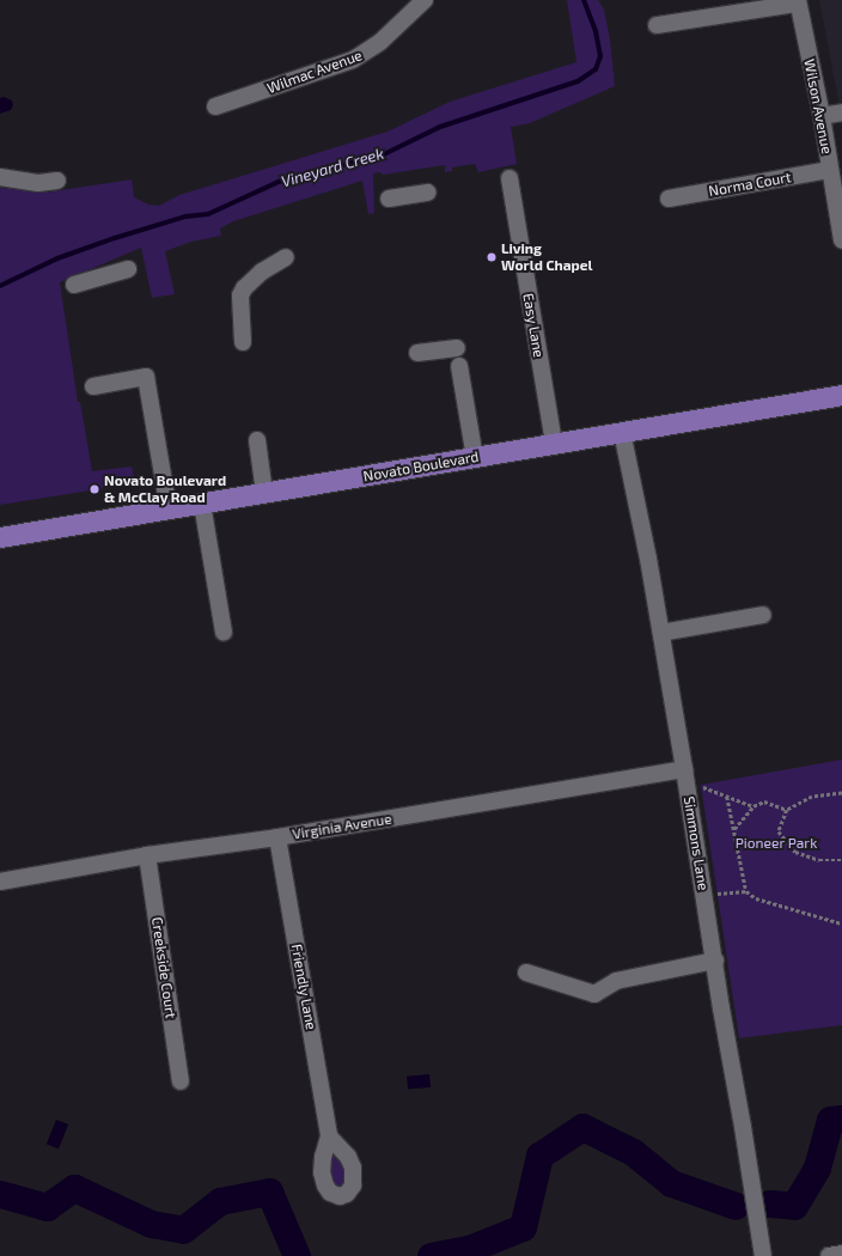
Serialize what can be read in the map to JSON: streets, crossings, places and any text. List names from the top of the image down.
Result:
{
  "streets": {
    "main road": ["Novato Boulevard"],
    "street": [
      "Wilmac Avenue",
      "Wilson Avenue",
      "Norma Court",
      "Easy Lane",
      "Virginia Avenue",
      "Simmons Lane",
      "Creekside Court",
      "Friendly Lane"
    ]
  },
  "crossings": [
    ["Wilson Avenue", "Norma Court"],
    ["Easy Lane", "Novato Boulevard"],
    ["Novato Boulevard", "Simmons Lane"],
    ["Virginia Avenue", "Simmons Lane"],
    ["Virginia Avenue", "Creekside Court"],
    ["Virginia Avenue", "Friendly Lane"]
  ],
  "water": ["Vineyard Creek"],
  "parks": ["Pioneer Park"],
  "places": ["Living World Chapel", "Novato Boulevard & McClay Road"]
}
